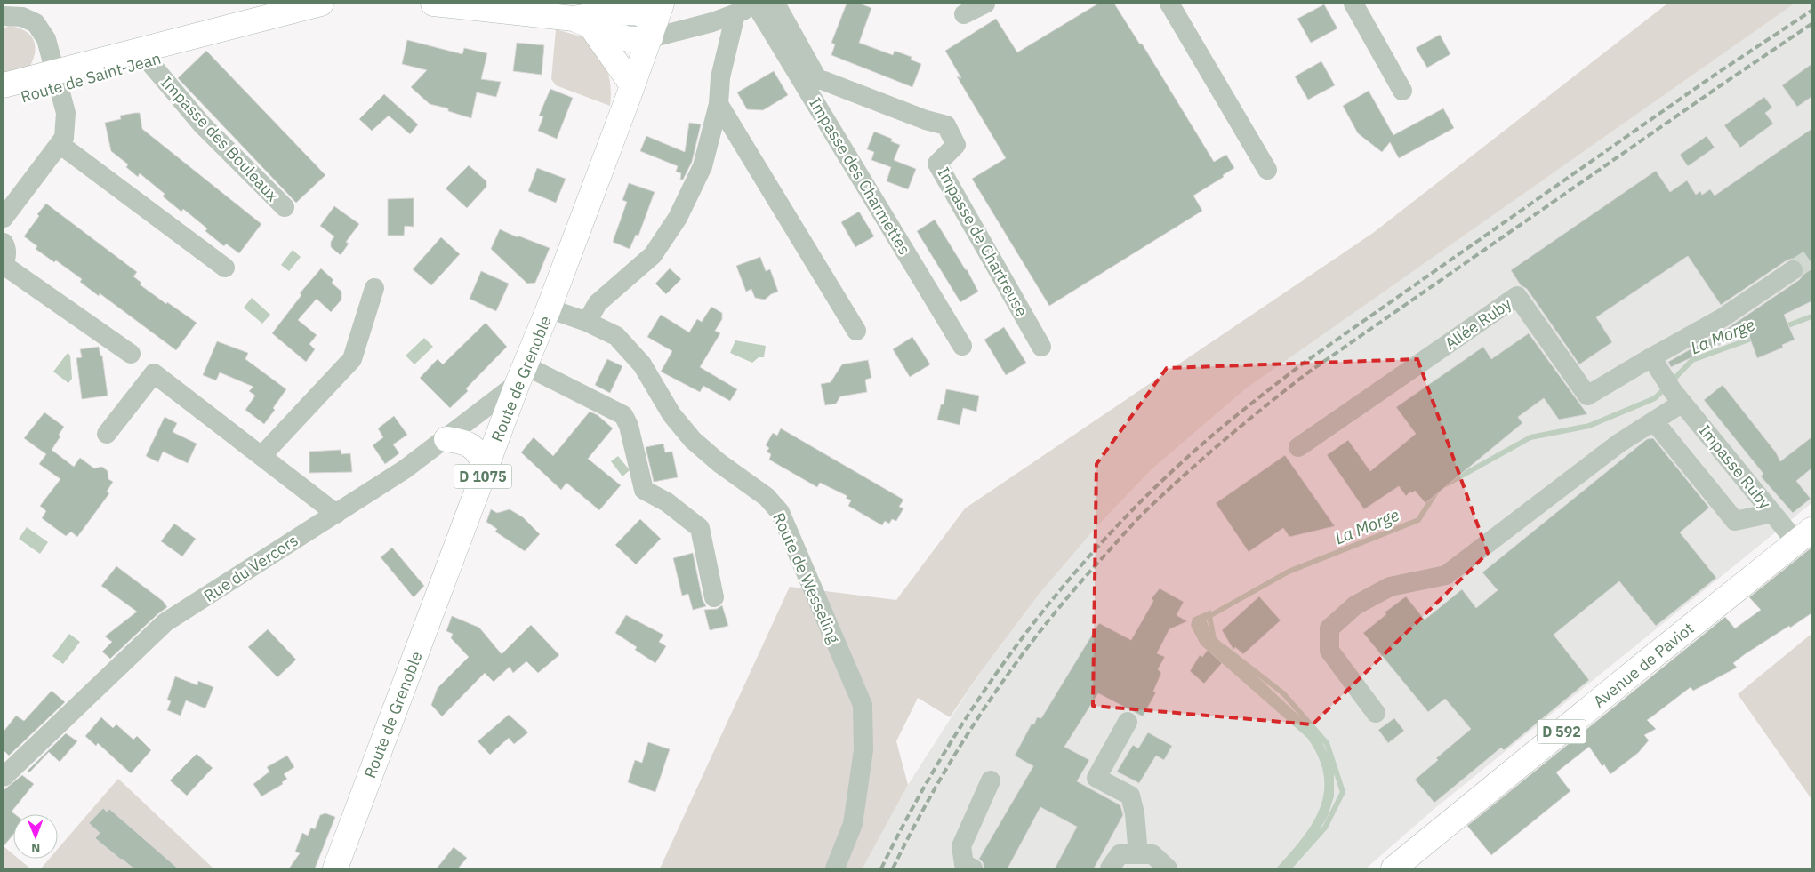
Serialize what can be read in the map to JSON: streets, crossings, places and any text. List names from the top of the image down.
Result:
{
  "streets": {
    "main road": [
      "Route de Saint-Jean",
      "Route de Grenoble",
      "D 1075",
      "Avenue de Paviot",
      "D 592"
    ],
    "street": [
      "Impasse des Bouleaux",
      "Impasse des Charmettes",
      "Impasse de Chartreuse",
      "Allée Ruby",
      "Impasse Ruby",
      "Rue du Vercors",
      "Route de Wesseling"
    ]
  },
  "crossings": [
    ["Route de Saint-Jean", "Impasse des Bouleaux"],
    ["Impasse des Charmettes", "Impasse de Chartreuse"],
    ["Route de Grenoble", "Rue du Vercors"],
    ["Route de Grenoble", "Route de Wesseling"],
    ["Impasse Ruby", "Avenue de Paviot"]
  ],
  "water": ["La Morge"],
  "north": "bottom"
}
